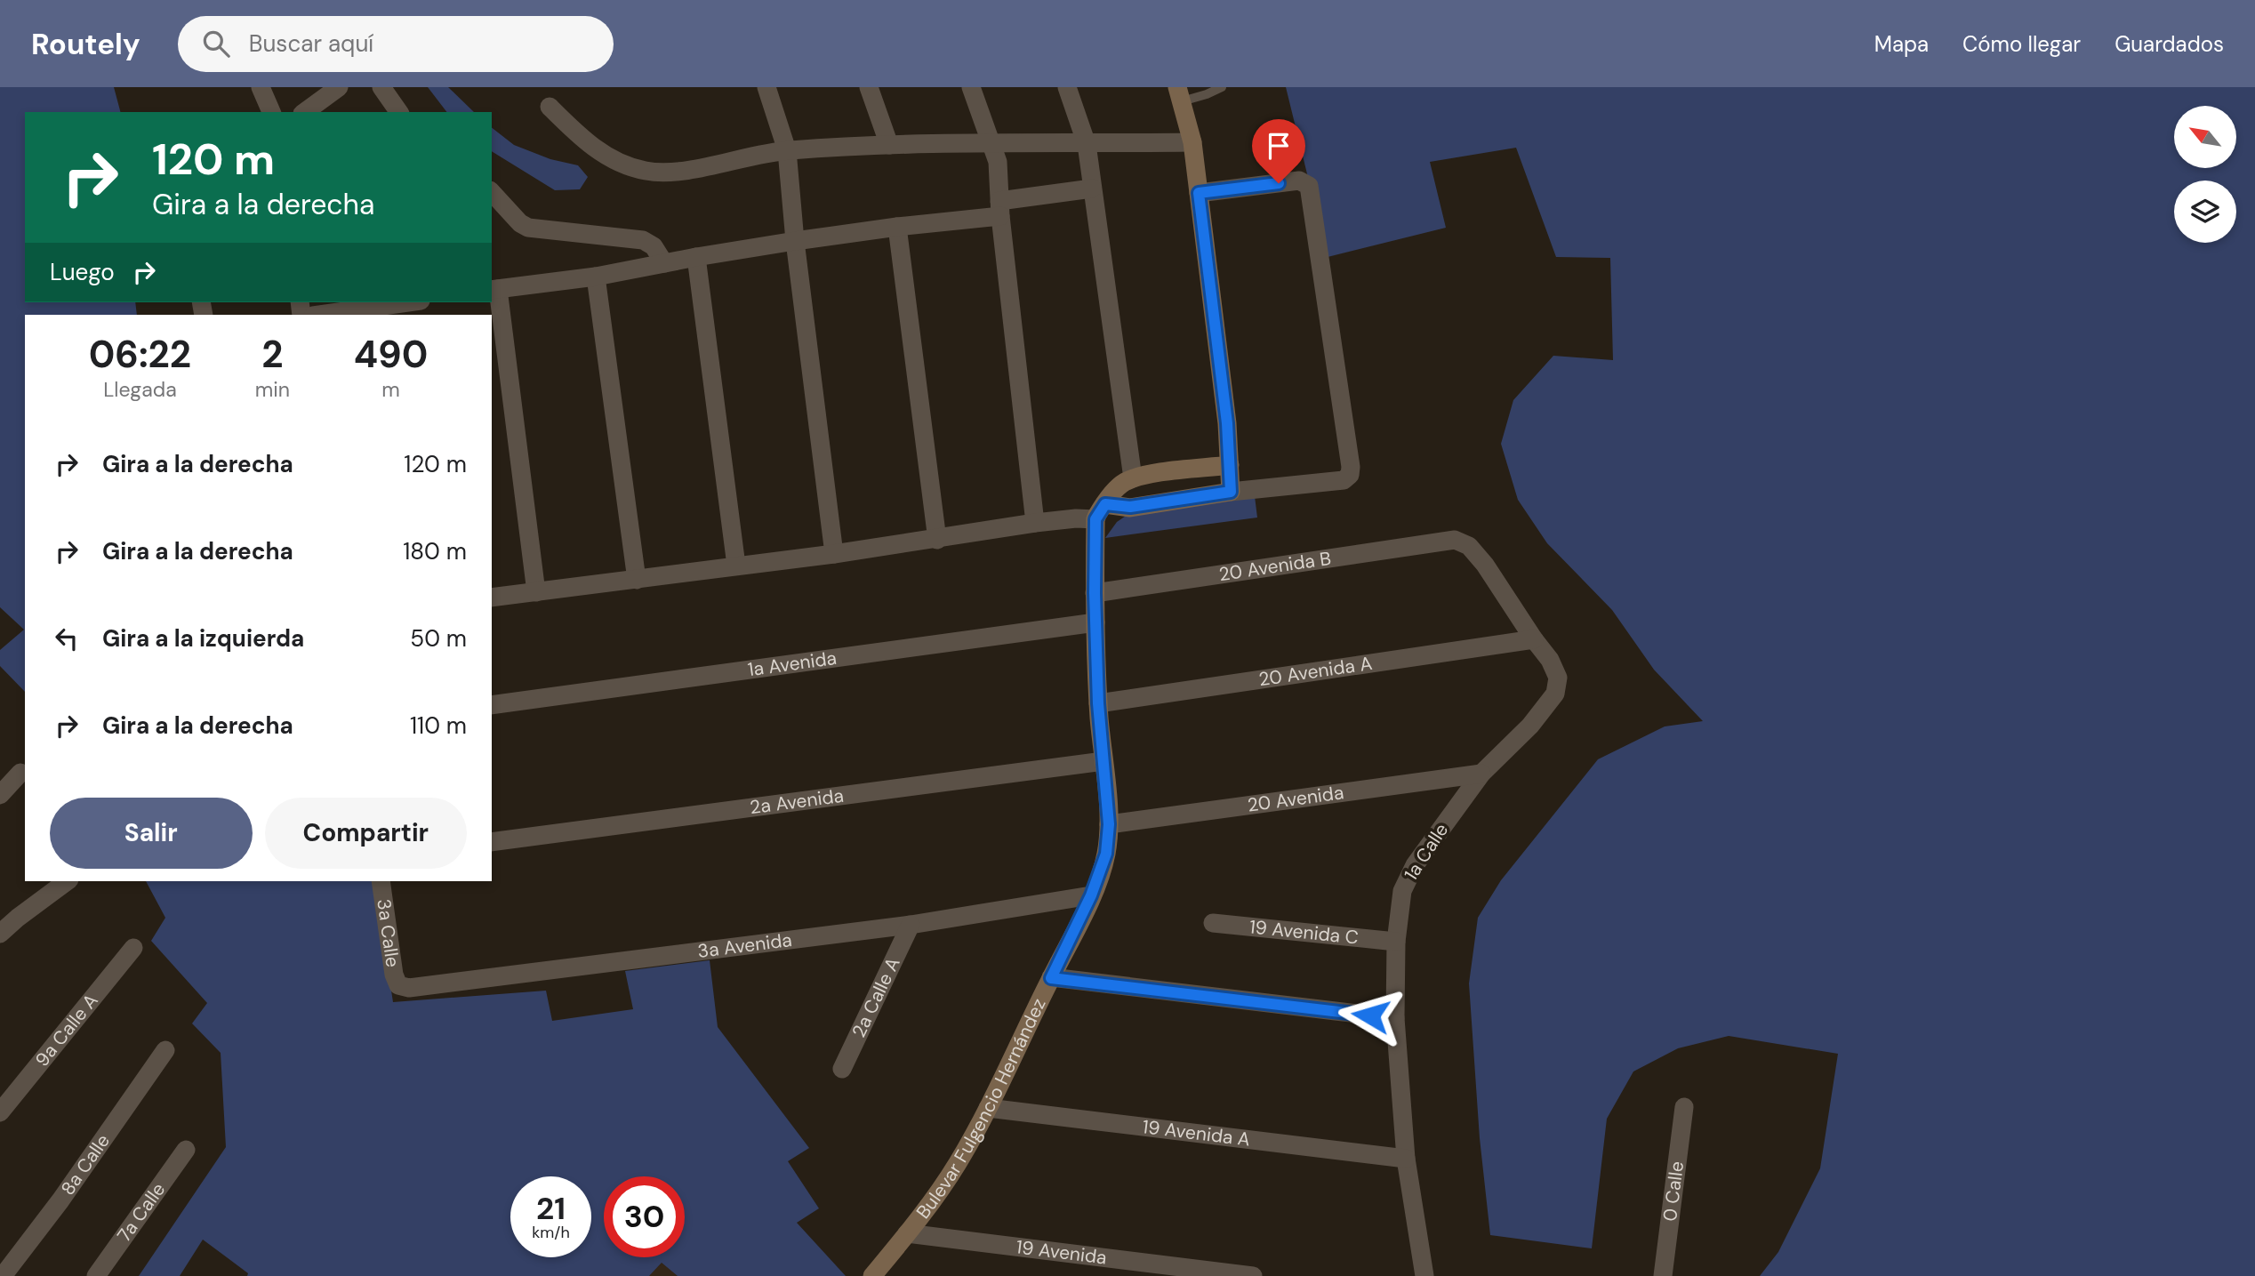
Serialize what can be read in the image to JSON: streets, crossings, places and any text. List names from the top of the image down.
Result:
{
  "streets": {
    "street": [
      "20 Avenida B",
      "1a Avenida",
      "20 Avenida A",
      "20 Avenida",
      "2a Avenida",
      "1a Calle",
      "19 Avenida C",
      "3a Calle",
      "3a Avenida",
      "2a Calle A",
      "9a Calle A",
      "Bulevar Fulgencio Hernández",
      "19 Avenida A",
      "8a Calle",
      "0 Calle",
      "7a Calle",
      "19 Avenida"
    ]
  },
  "crossings": [
    ["20 Avenida B", "1a Calle"],
    ["20 Avenida B", "Bulevar Fulgencio Hernández"],
    ["1a Avenida", "Bulevar Fulgencio Hernández"],
    ["20 Avenida A", "1a Calle"],
    ["20 Avenida A", "Bulevar Fulgencio Hernández"],
    ["20 Avenida", "1a Calle"],
    ["20 Avenida", "Bulevar Fulgencio Hernández"],
    ["2a Avenida", "Bulevar Fulgencio Hernández"],
    ["1a Calle", "19 Avenida C"],
    ["1a Calle", "19 Avenida A"],
    ["3a Calle", "3a Avenida"],
    ["3a Avenida", "2a Calle A"],
    ["3a Avenida", "Bulevar Fulgencio Hernández"],
    ["Bulevar Fulgencio Hernández", "19 Avenida A"],
    ["Bulevar Fulgencio Hernández", "19 Avenida"]
  ],
  "north": "top left",
  "page": {
    "header": "Routely",
    "search": "Buscar aquí",
    "nav": ["Mapa", "Cómo llegar", "Guardados"],
    "turn": ["120 m", "Gira a la derecha"],
    "then": "Luego",
    "eta": [
      "06:22",
      "Llegada",
      "2",
      "min",
      "490",
      "m"
    ],
    "list": [
      {
        "name": "Gira a la derecha",
        "value": "120 m"
      },
      {
        "name": "Gira a la derecha",
        "value": "180 m"
      },
      {
        "name": "Gira a la izquierda",
        "value": "50 m"
      },
      {
        "name": "Gira a la derecha",
        "value": "110 m"
      }
    ],
    "buttons": ["Salir", "Compartir"],
    "speed": "21 km/h",
    "limit": "30"
  }
}
